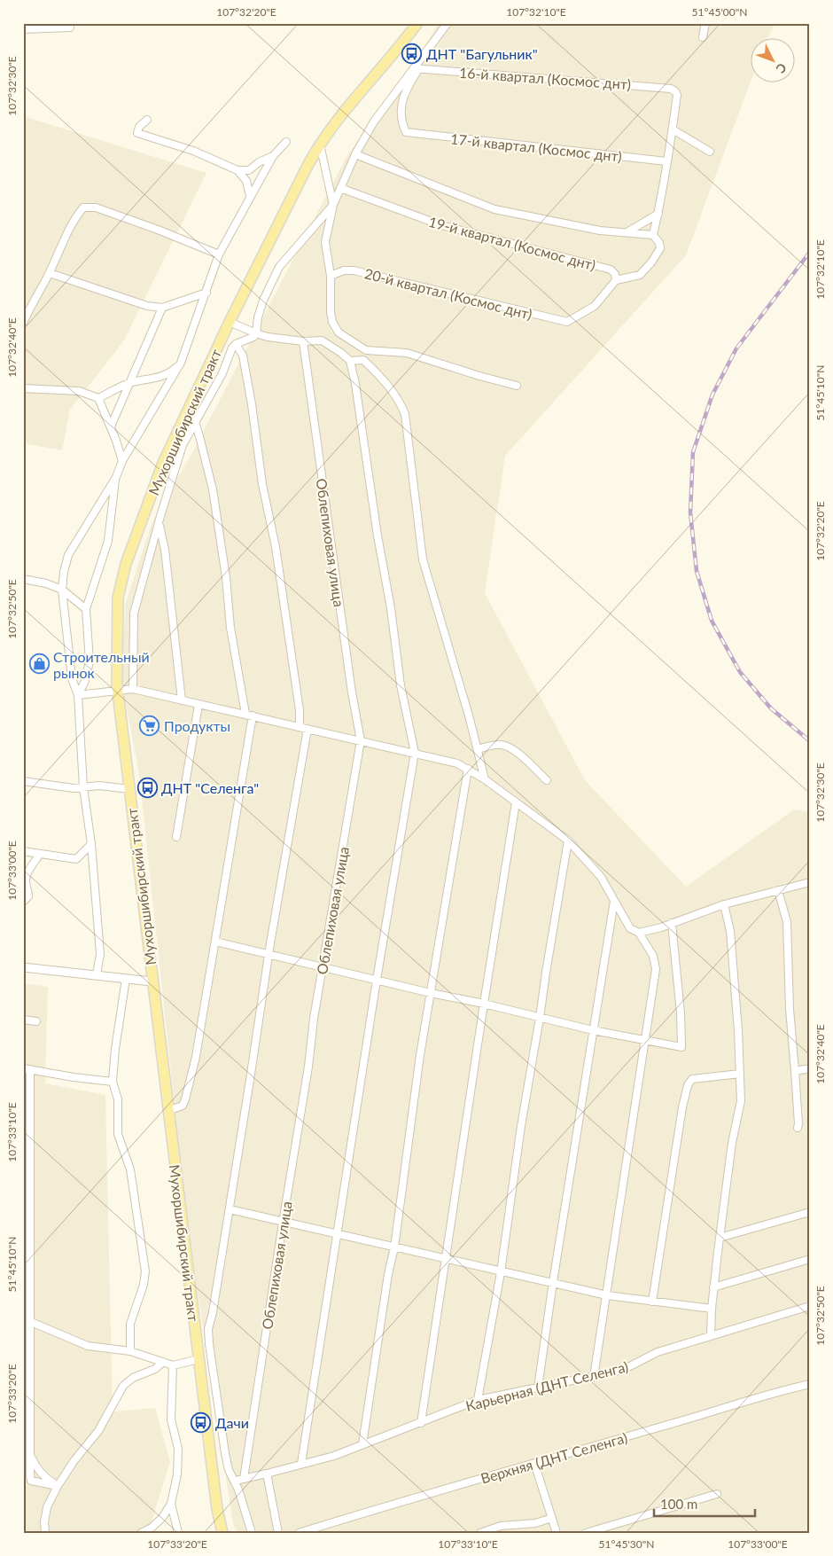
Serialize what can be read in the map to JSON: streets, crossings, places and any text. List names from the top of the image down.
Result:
{
  "streets": {
    "main road": ["Мухоршибирский тракт"],
    "street": [
      "16-й квартал (Космос днт)",
      "17-й квартал (Космос днт)",
      "19-й квартал (Космос днт)",
      "20-й квартал (Космос днт)",
      "Облепиховая улица",
      "Карьерная (ДНТ Селенга)",
      "Верхняя (ДНТ Селенга)"
    ]
  },
  "crossings": [
    ["16-й квартал (Космос днт)", "17-й квартал (Космос днт)"],
    ["19-й квартал (Космос днт)", "20-й квартал (Космос днт)"],
    ["Облепиховая улица", "Карьерная (ДНТ Селенга)"]
  ],
  "places": {
    "bus stop": ["ДНТ \"Багульник\"", "ДНТ \"Селенга\"", "Дачи"],
    "shop": ["Строительный рынок"],
    "supermarket": ["Продукты"]
  },
  "scale_bar": "100 m",
  "north": "bottom right",
  "coordinates": [
    "107°32'20\"E",
    "107°32'10\"E",
    "51°45'00\"N",
    "107°32'30\"E",
    "107°32'40\"E",
    "51°45'10\"N",
    "107°32'50\"E",
    "107°33'00\"E",
    "107°33'10\"E",
    "107°33'20\"E",
    "51°45'30\"N"
  ]
}
